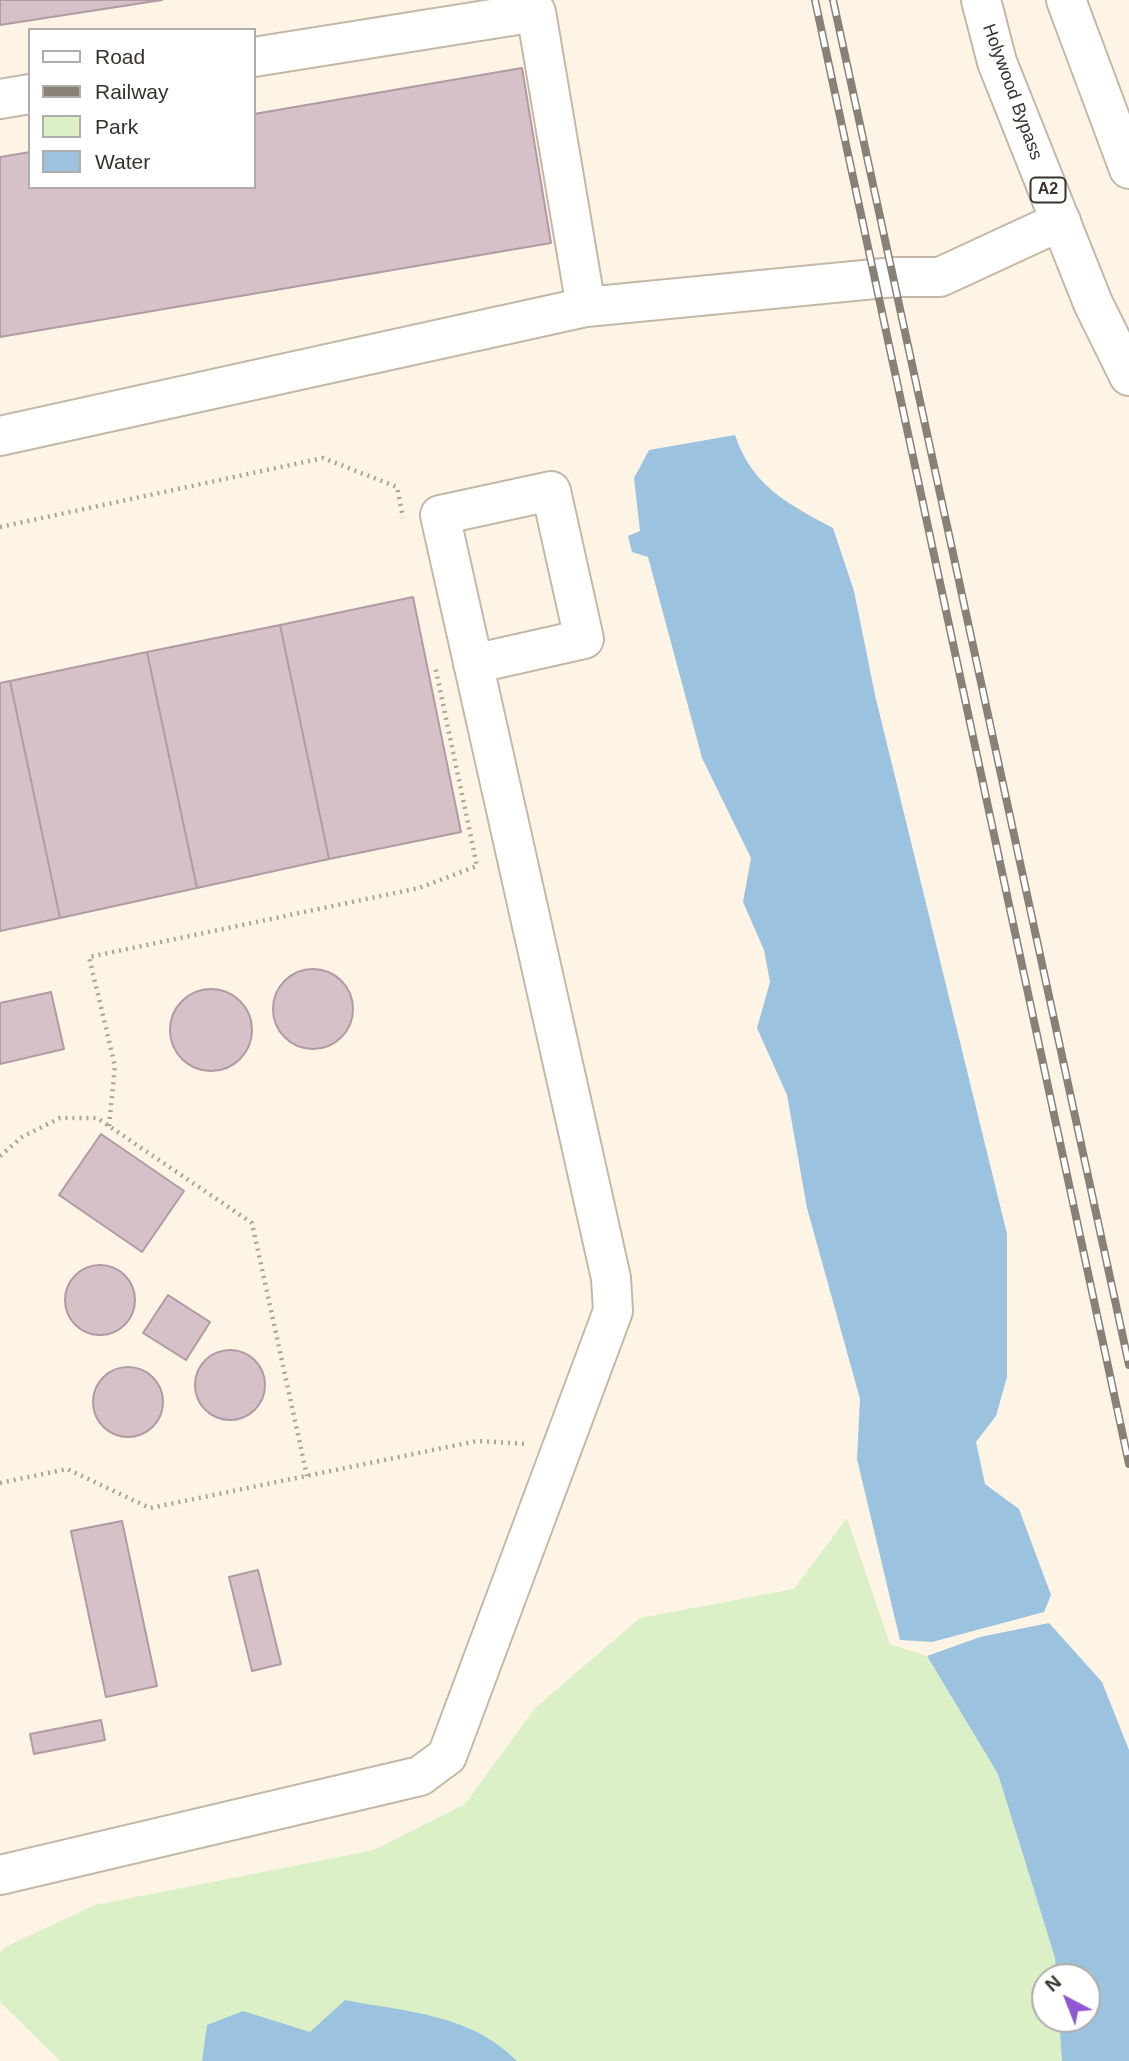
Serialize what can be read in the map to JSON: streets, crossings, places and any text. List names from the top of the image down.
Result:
{
  "streets": {
    "main road": ["Holywood Bypass", "A2"]
  },
  "legend": [
    "Road",
    "Railway",
    "Park",
    "Water"
  ],
  "north": "top left"
}
